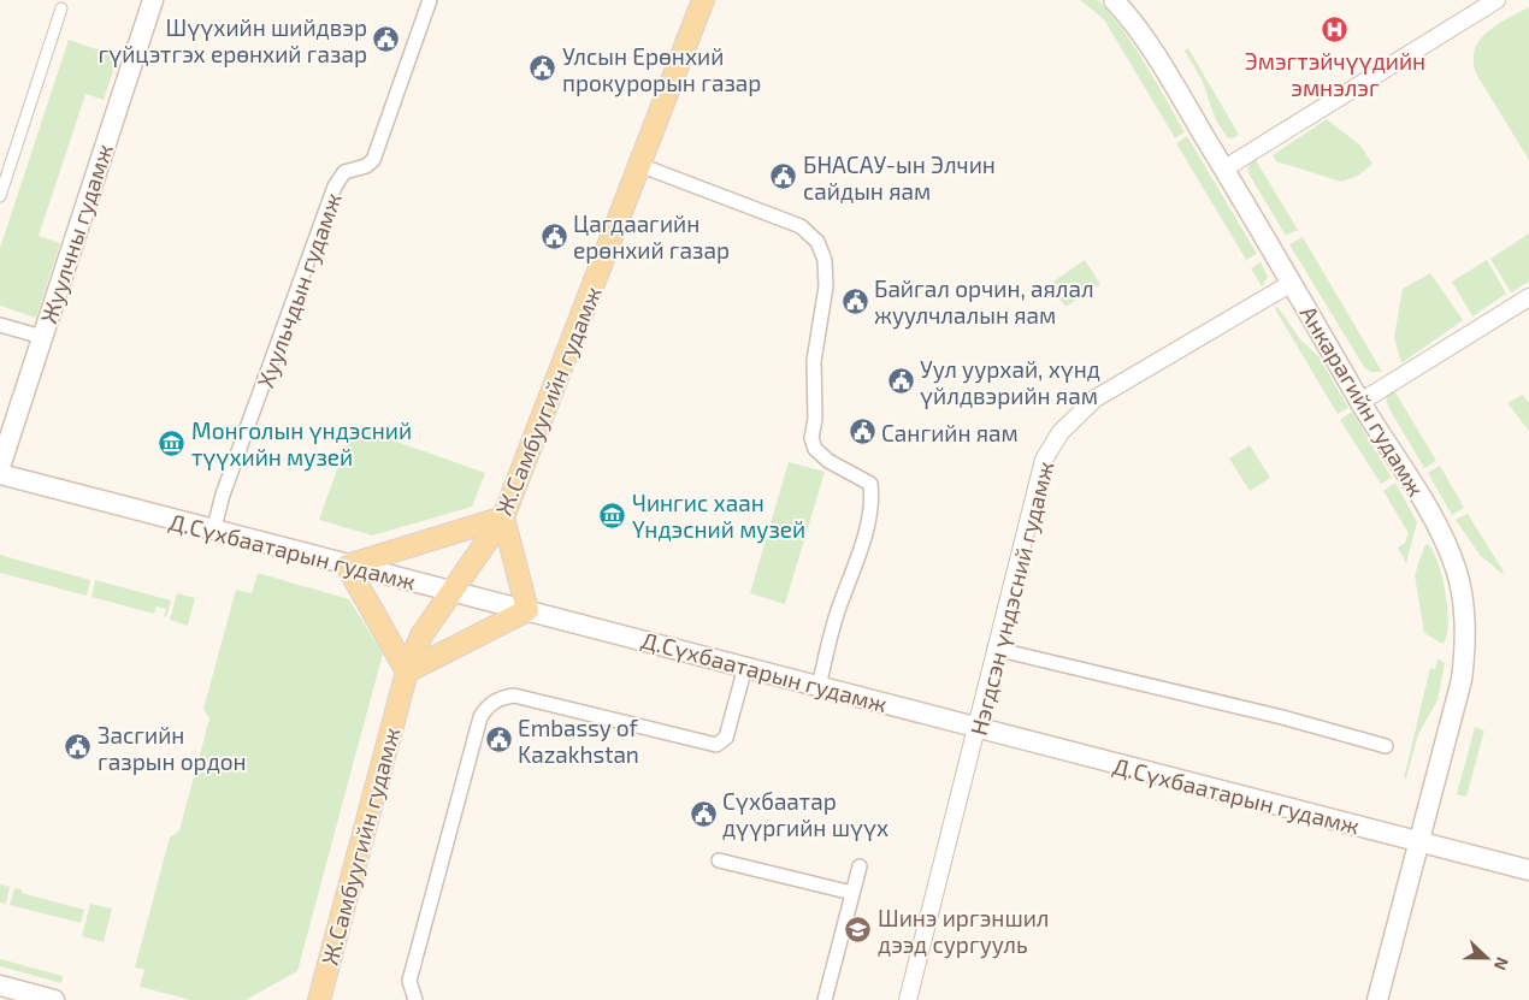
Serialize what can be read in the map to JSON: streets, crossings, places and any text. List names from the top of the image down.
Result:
{
  "streets": {
    "main road": [
      "Жуулчны гудамж",
      "Ж.Самбуугийн гудамж",
      "Анкарагийн гудамж",
      "Д.Сүхбаатарын гудамж"
    ],
    "street": ["Хуульчдын гудамж", "Нэгдсэн үндэсний гудамж"]
  },
  "crossings": [
    ["Хуульчдын гудамж", "Д.Сүхбаатарын гудамж"],
    ["Ж.Самбуугийн гудамж", "Д.Сүхбаатарын гудамж"],
    ["Анкарагийн гудамж", "Д.Сүхбаатарын гудамж"],
    ["Анкарагийн гудамж", "Нэгдсэн үндэсний гудамж"],
    ["Д.Сүхбаатарын гудамж", "Нэгдсэн үндэсний гудамж"]
  ],
  "places": {
    "hospital": ["Эмэгтэйчүүдийн эмнэлэг"],
    "public building": [
      "Шүүхийн шийдвэр гүйцэтгэх ерөнхий газар",
      "Улсын Ерөнхий прокурорын газар",
      "БНАСАУ-ын Элчин сайдын яам",
      "Цагдаагийн ерөнхий газар",
      "Байгал орчин, аялал жуулчлалын яам",
      "Уул уурхай, хүнд үйлдвэрийн яам",
      "Сангийн яам",
      "Embassy of Kazakhstan",
      "Засгийн газрын ордон",
      "Сүхбаатар дүүргийн шүүх"
    ],
    "museum": ["Монголын үндэсний түүхийн музей", "Чингис хаан Үндэсний музей"],
    "school or university": ["Шинэ иргэншил дээд сургууль"]
  },
  "north": "right"
}
